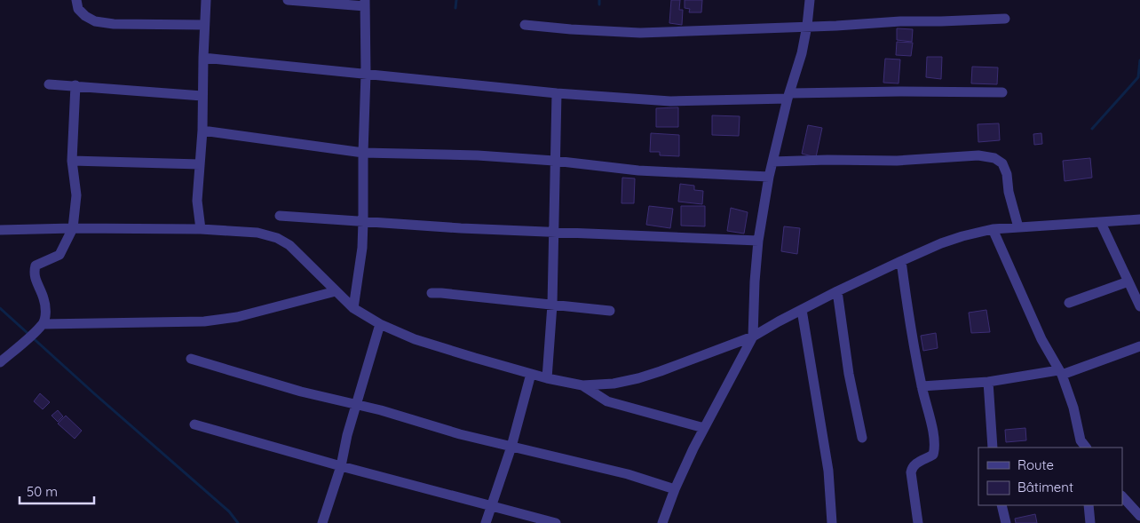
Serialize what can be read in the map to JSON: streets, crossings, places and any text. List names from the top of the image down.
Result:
{
  "legend": ["Route", "Bâtiment"],
  "scale_bar": "50 m"
}
